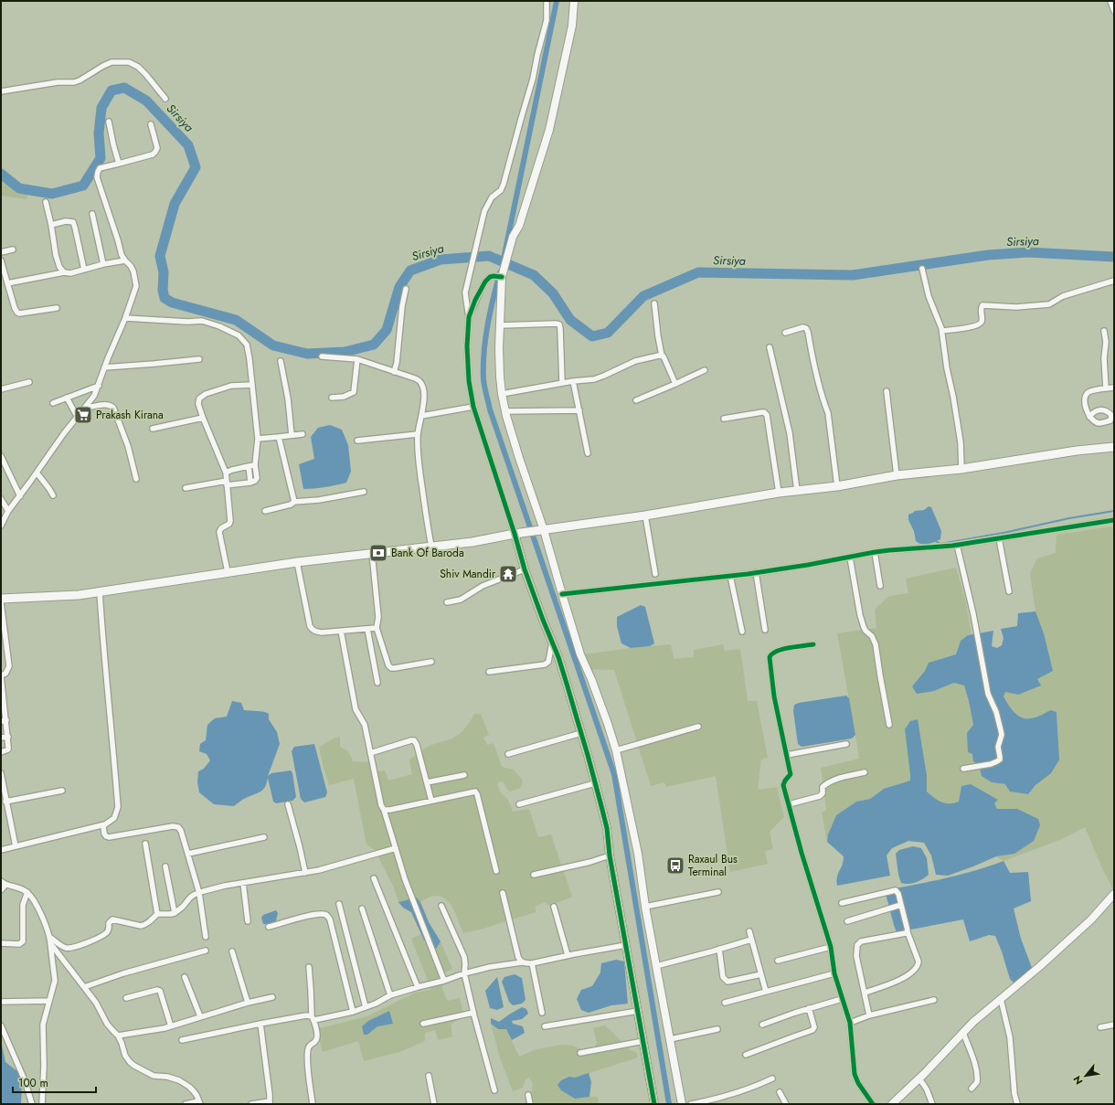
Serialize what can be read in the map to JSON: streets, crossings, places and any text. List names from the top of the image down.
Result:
{
  "water": ["Sirsiya"],
  "places": {
    "supermarket": ["Prakash Kirana"],
    "bank": ["Bank Of Baroda"],
    "temple": ["Shiv Mandir"],
    "bus stop": ["Raxaul Bus Terminal"]
  },
  "scale_bar": "100 m",
  "north": "bottom left"
}
